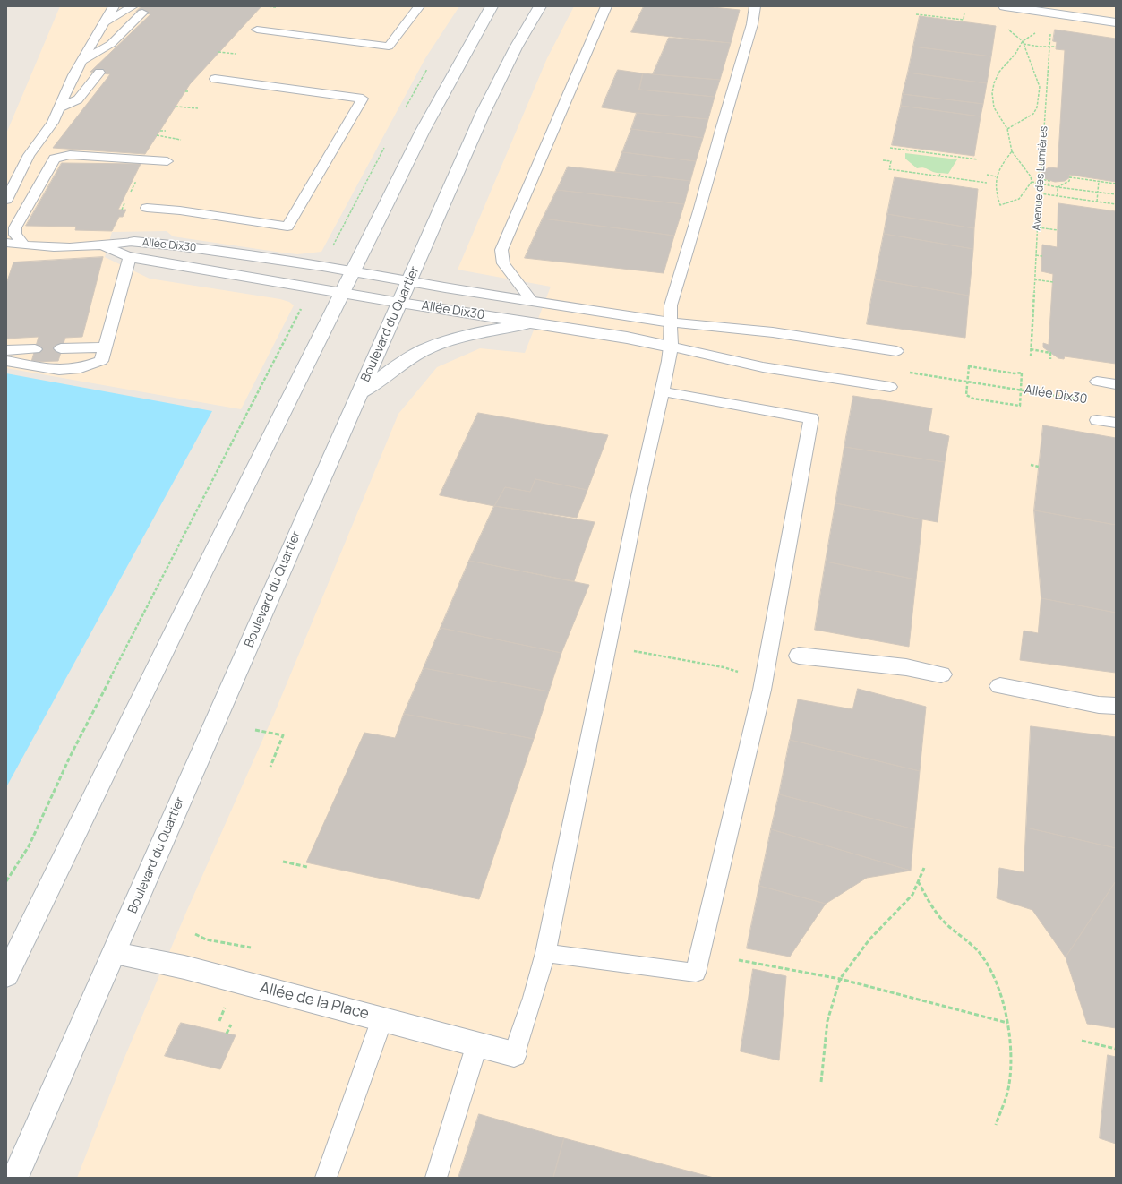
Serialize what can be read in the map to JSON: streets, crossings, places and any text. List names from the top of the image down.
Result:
{
  "streets": {
    "main road": ["Allée Dix30", "Boulevard du Quartier", "Allée de la Place"],
    "path": ["Avenue des Lumières"]
  },
  "crossings": [
    ["Allée Dix30", "Boulevard du Quartier"],
    ["Boulevard du Quartier", "Allée de la Place"]
  ]
}
